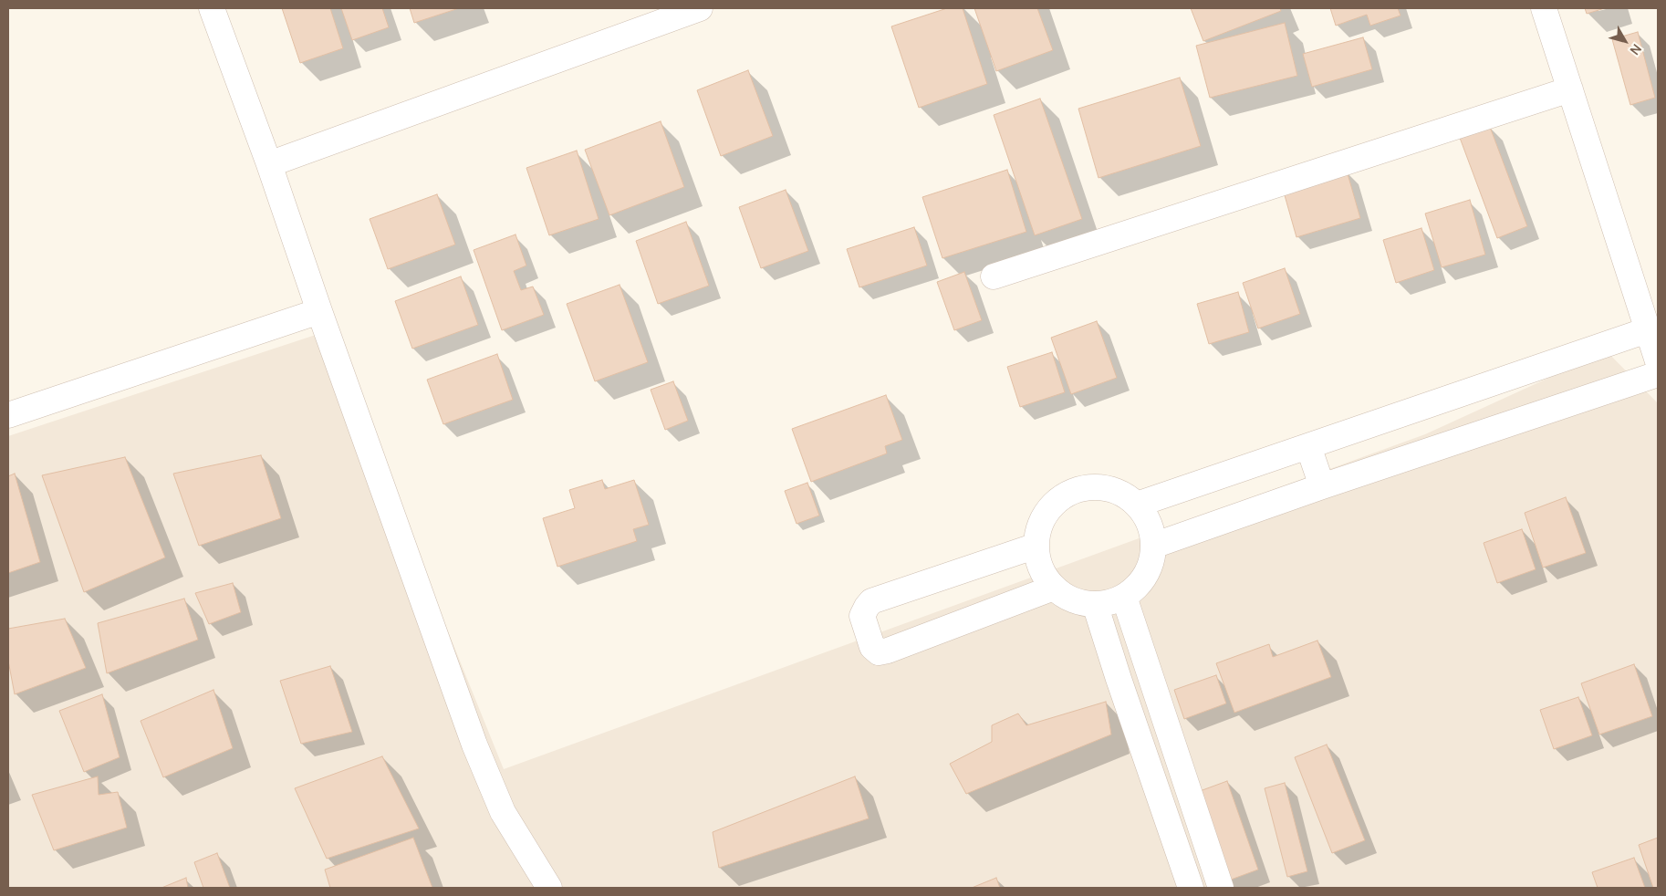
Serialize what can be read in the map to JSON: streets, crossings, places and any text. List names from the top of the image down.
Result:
{
  "north": "bottom right"
}
